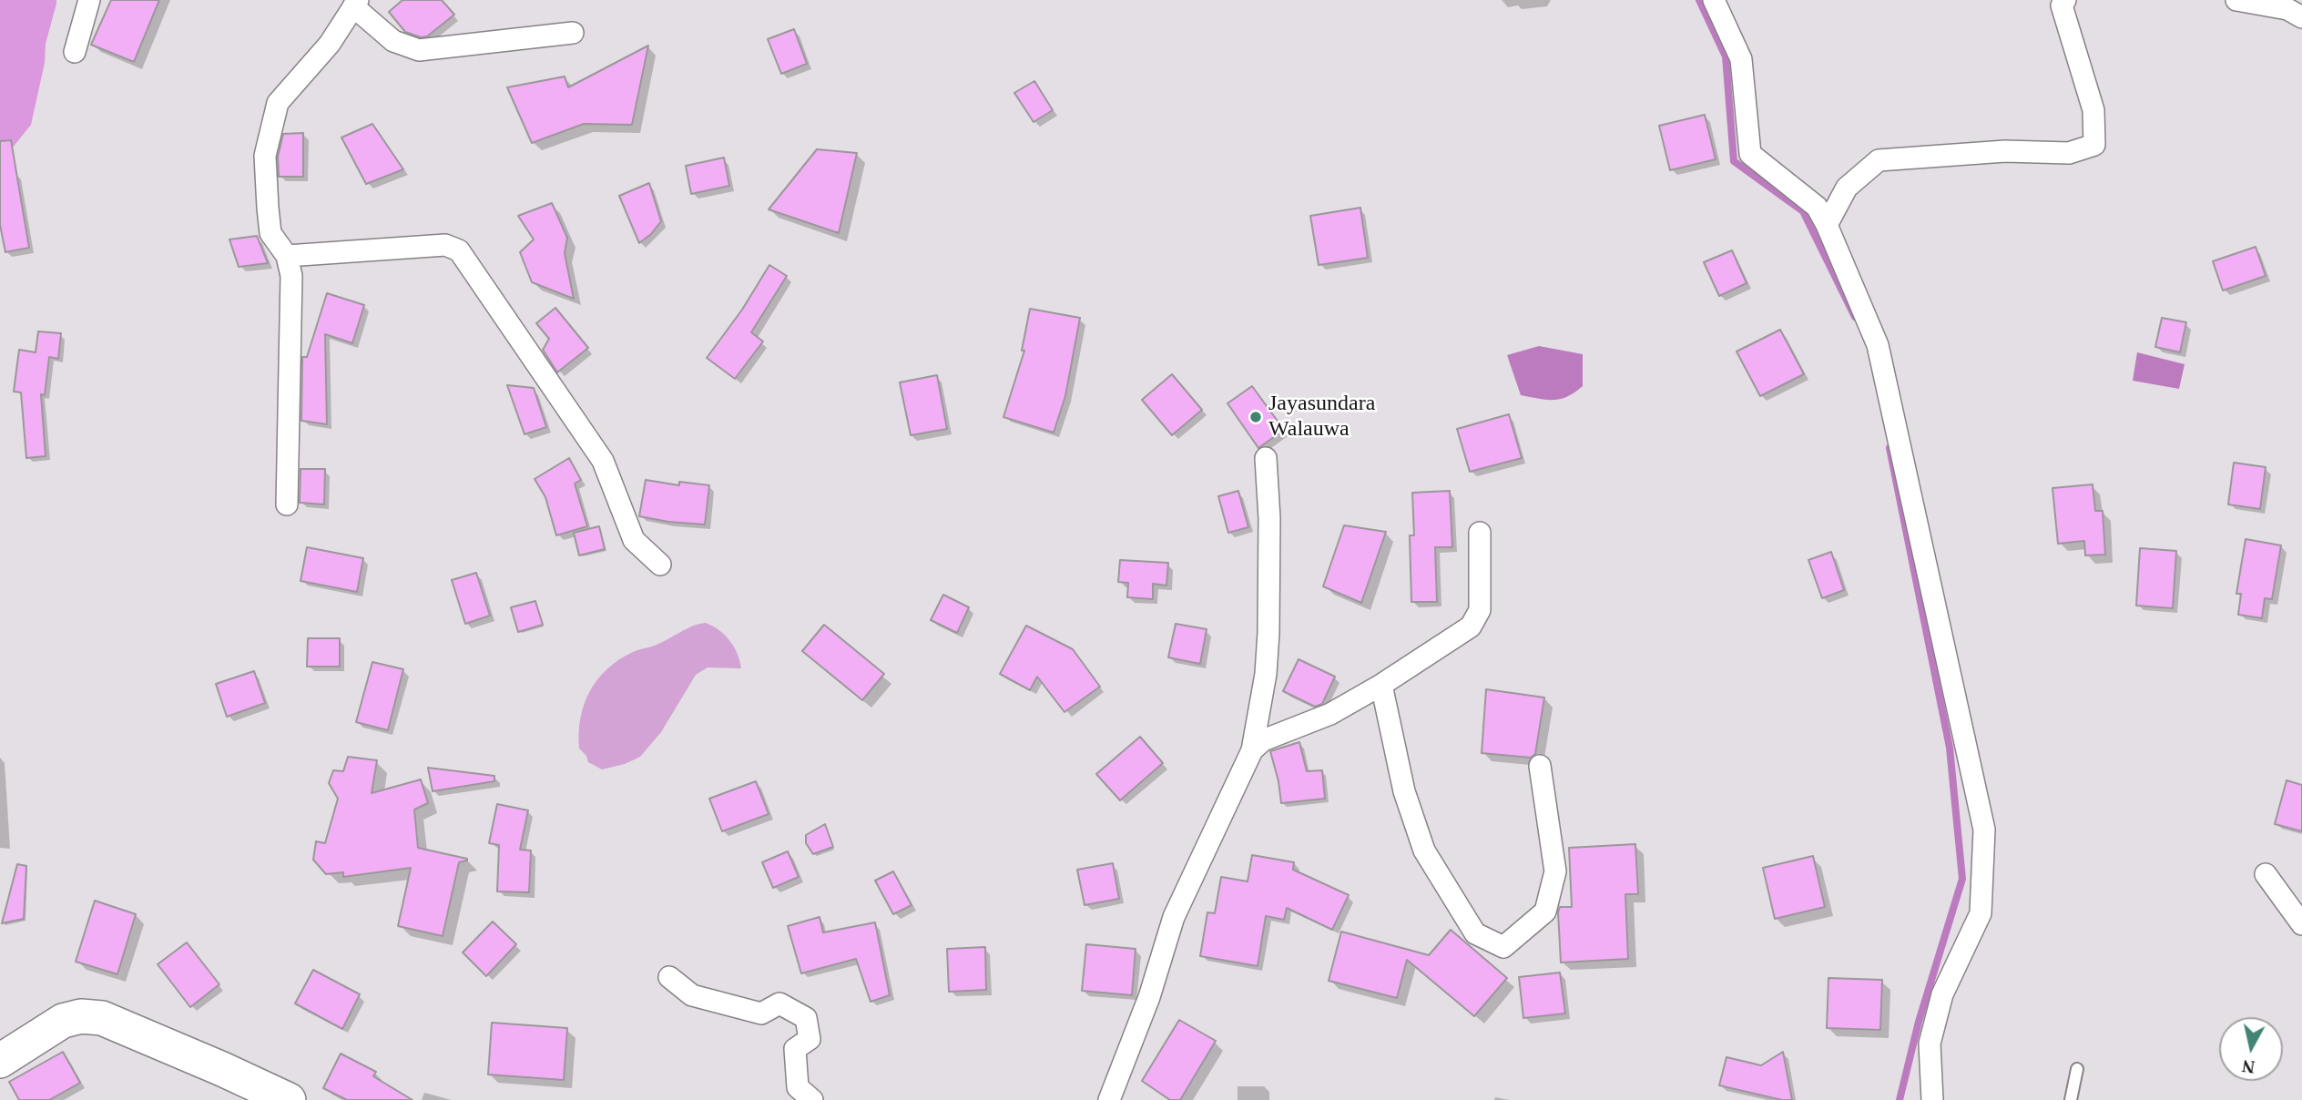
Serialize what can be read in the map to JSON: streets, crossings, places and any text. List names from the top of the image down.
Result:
{
  "places": ["Jayasundara Walauwa"],
  "north": "bottom"
}
